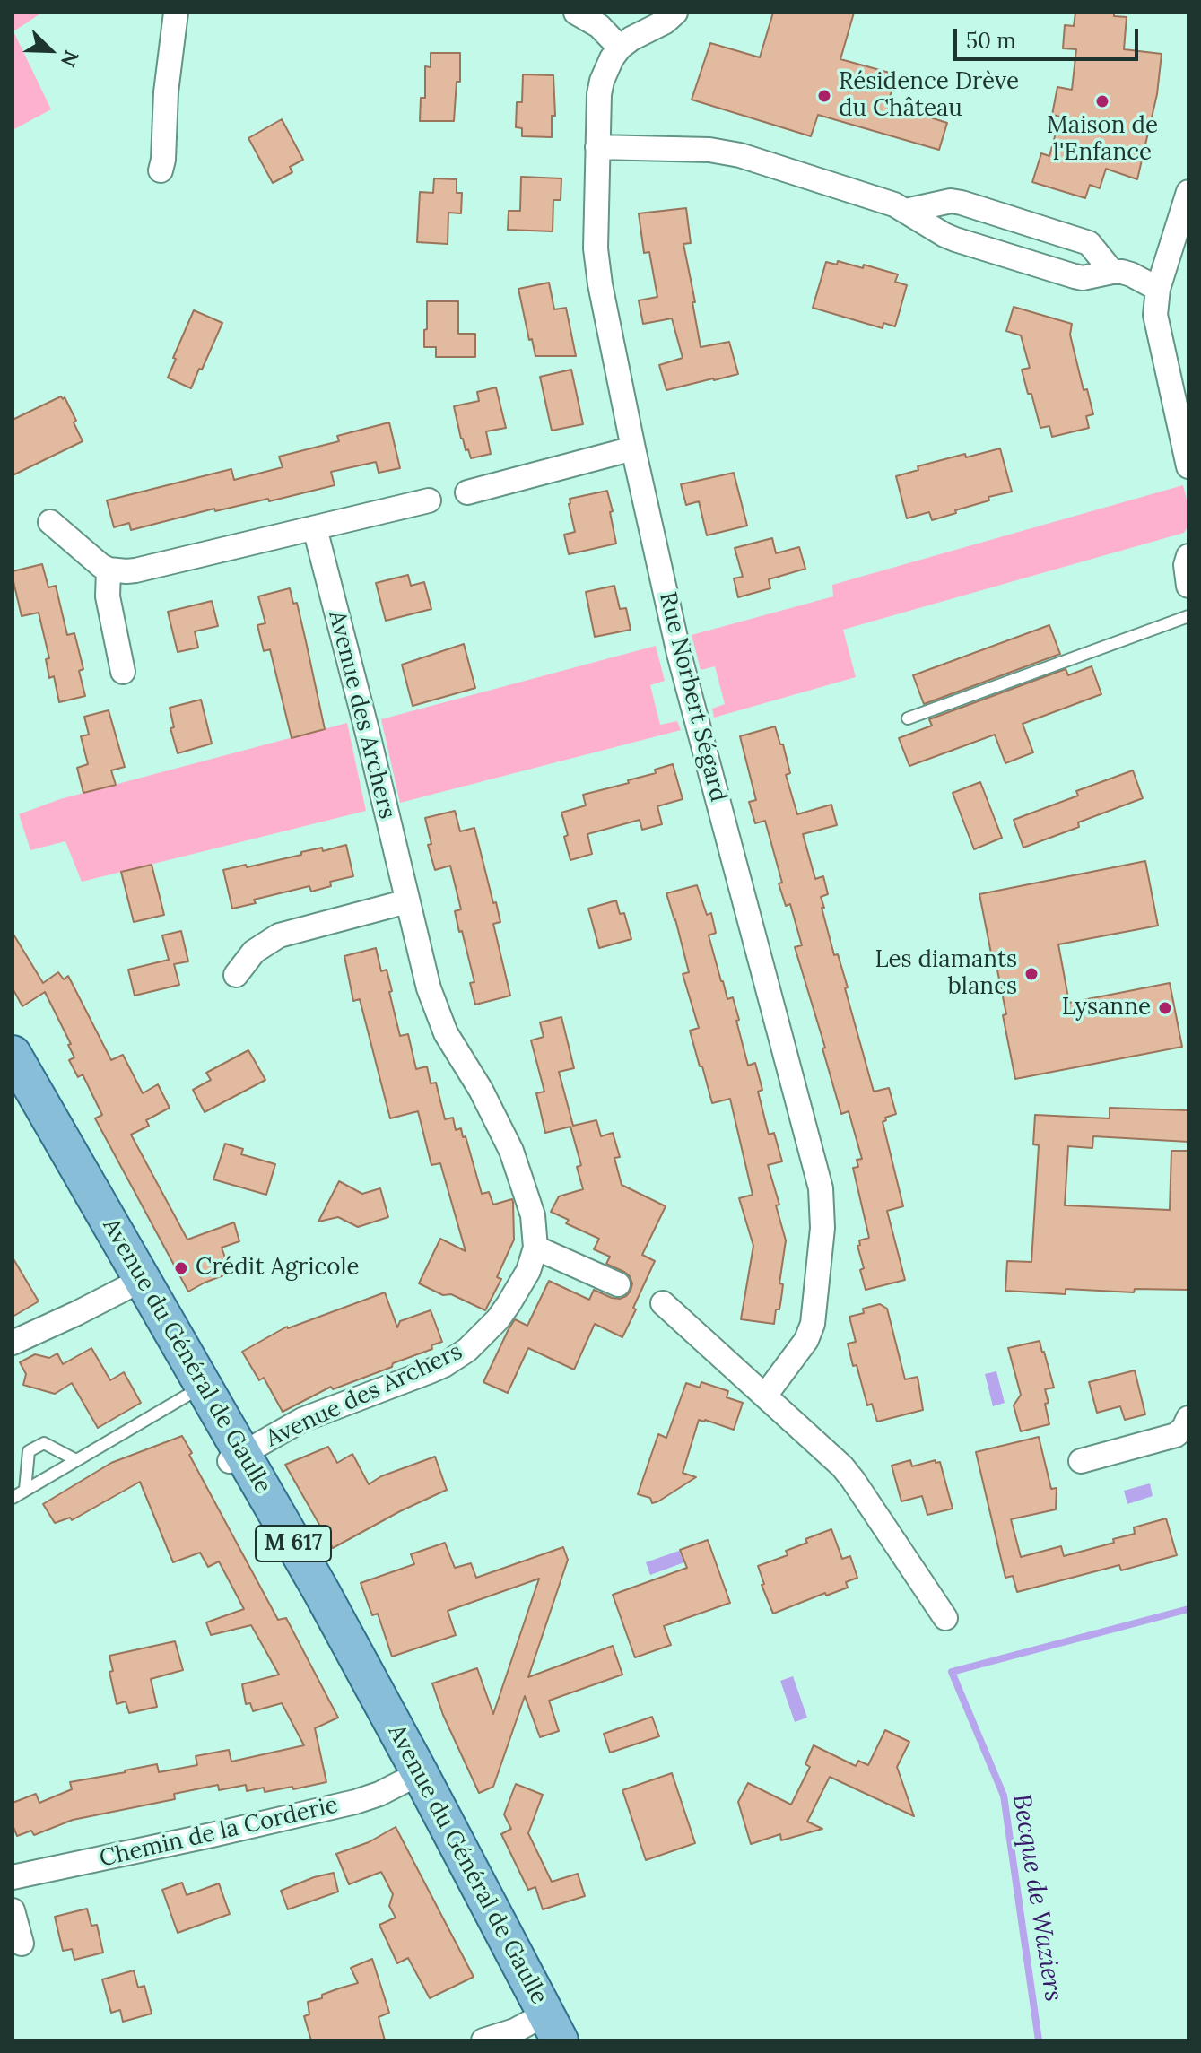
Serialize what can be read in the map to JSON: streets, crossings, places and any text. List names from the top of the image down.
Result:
{
  "streets": {
    "main road": ["Avenue du Général de Gaulle", "M 617"],
    "street": ["Rue Norbert Ségard", "Avenue des Archers", "Chemin de la Corderie"]
  },
  "crossings": [
    ["Avenue des Archers", "Avenue du Général de Gaulle"],
    ["Avenue du Général de Gaulle", "Chemin de la Corderie"]
  ],
  "water": ["Becque de Waziers"],
  "places": [
    "Résidence Drève du Château",
    "Maison de l'Enfance",
    "Les diamants blancs",
    "Lysanne",
    "Crédit Agricole"
  ],
  "scale_bar": "50 m",
  "north": "bottom right"
}
